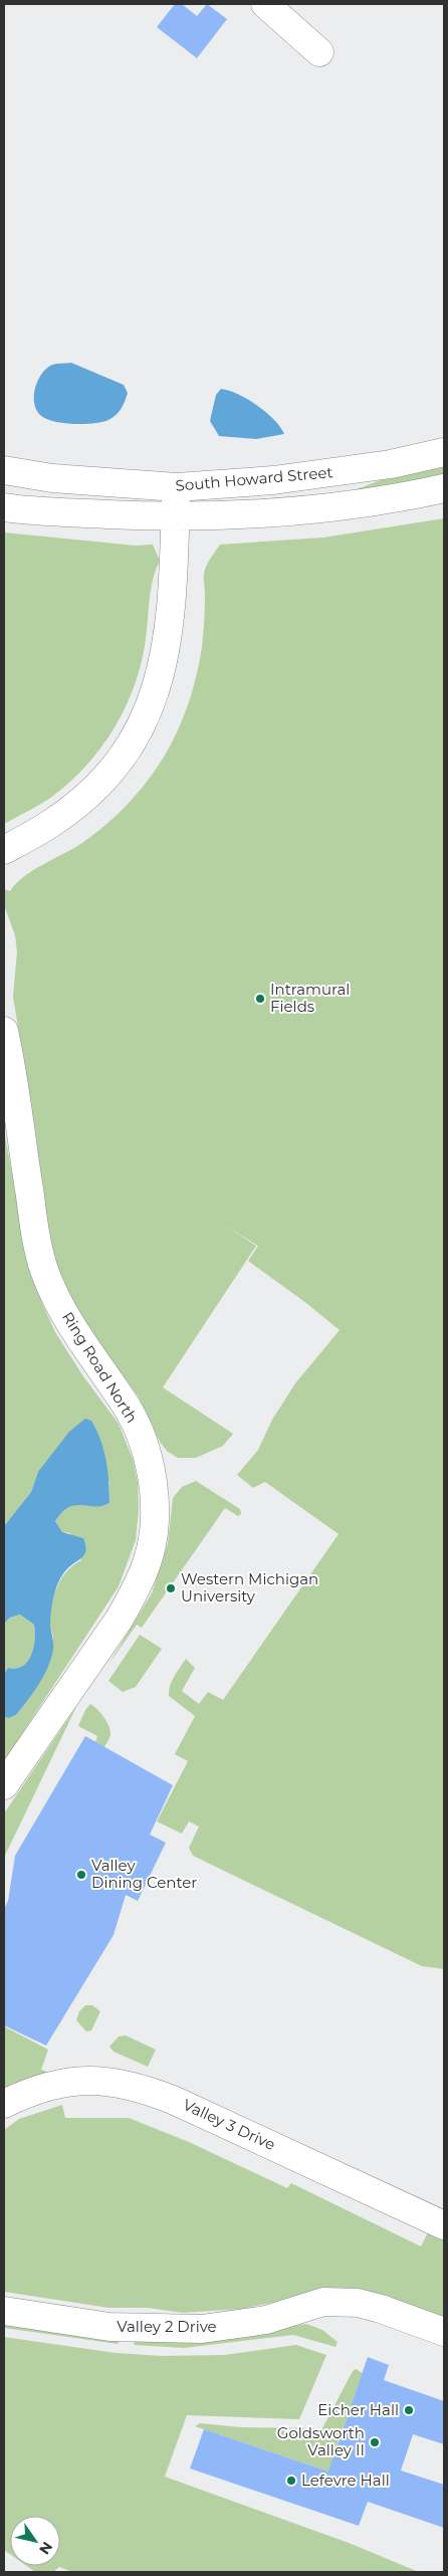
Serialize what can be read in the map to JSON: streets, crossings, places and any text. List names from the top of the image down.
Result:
{
  "streets": {
    "street": [
      "South Howard Street",
      "Ring Road North",
      "Valley 3 Drive",
      "Valley 2 Drive"
    ]
  },
  "places": [
    "Intramural Fields",
    "Western Michigan University",
    "Valley Dining Center",
    "Eicher Hall",
    "Goldsworth Valley II",
    "Lefevre Hall"
  ],
  "north": "bottom right"
}
